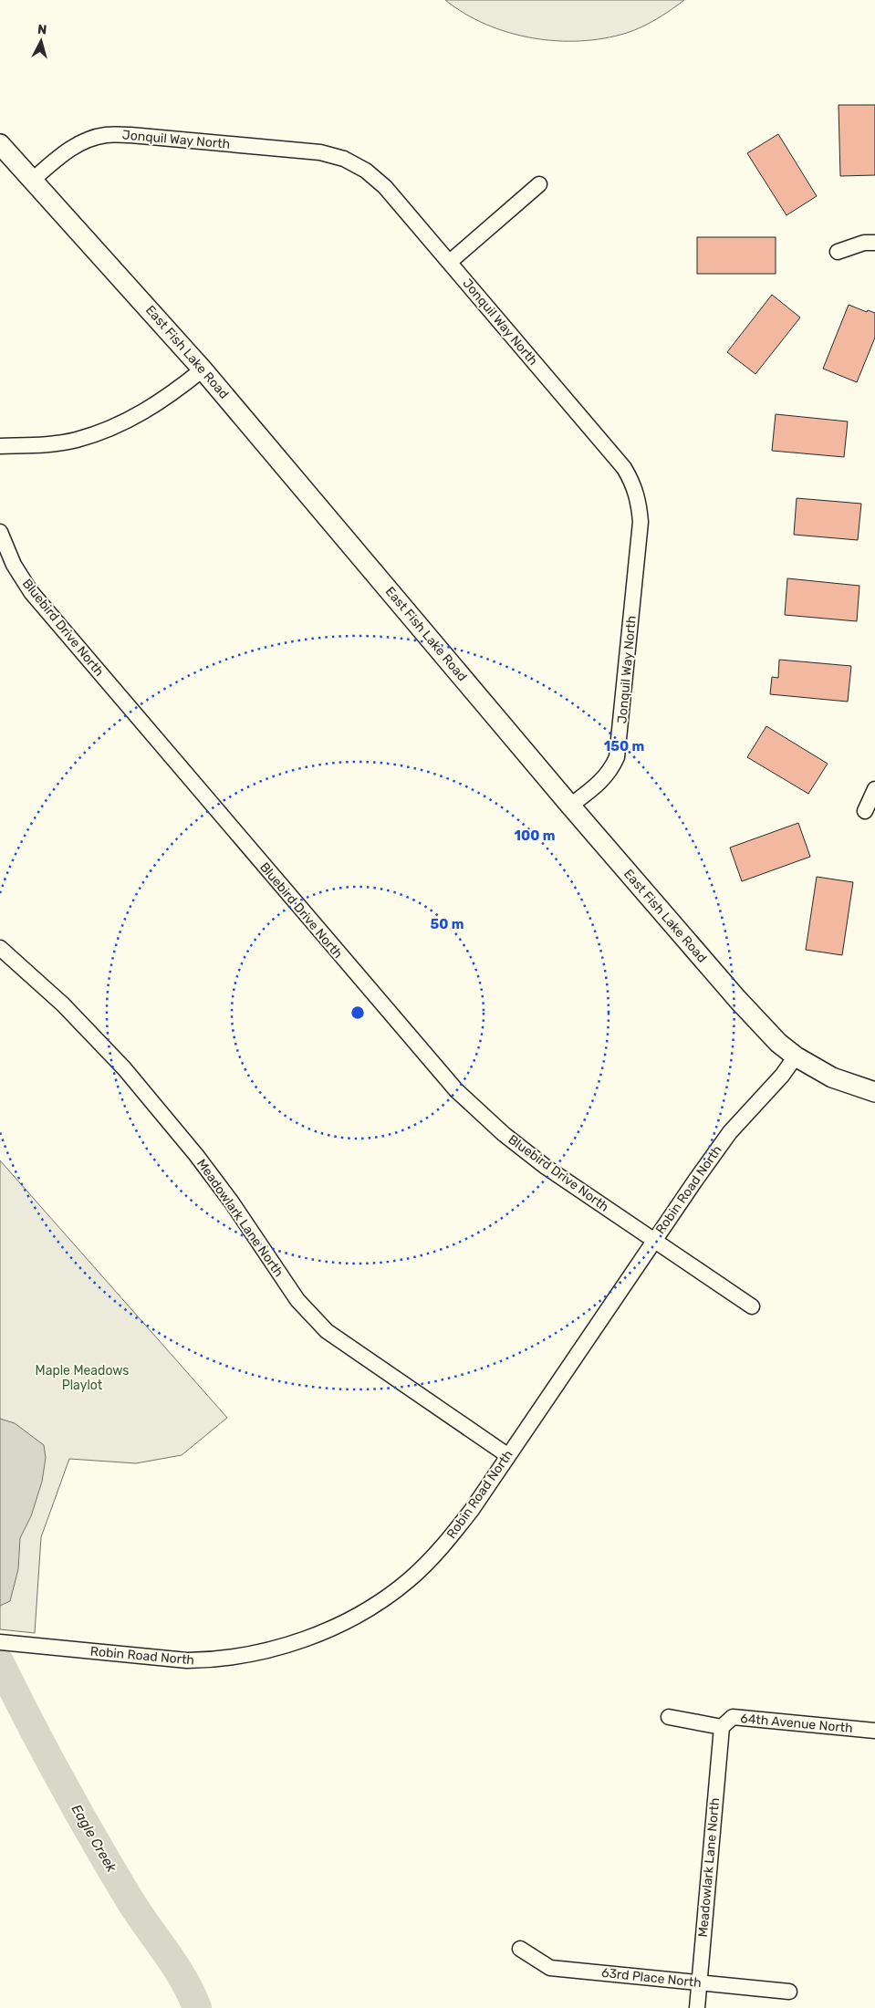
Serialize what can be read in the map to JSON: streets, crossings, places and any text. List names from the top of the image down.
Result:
{
  "streets": {
    "street": [
      "Jonquil Way North",
      "East Fish Lake Road",
      "Bluebird Drive North",
      "Robin Road North",
      "Meadowlark Lane North",
      "64th Avenue North",
      "63rd Place North"
    ]
  },
  "crossings": [
    ["Jonquil Way North", "East Fish Lake Road"],
    ["East Fish Lake Road", "Robin Road North"],
    ["Bluebird Drive North", "Robin Road North"],
    ["Robin Road North", "Meadowlark Lane North"],
    ["Meadowlark Lane North", "64th Avenue North"],
    ["Meadowlark Lane North", "63rd Place North"]
  ],
  "water": ["Eagle Creek"],
  "parks": ["Maple Meadows Playlot"],
  "north": "top",
  "rings": ["150 m", "100 m", "50 m"]
}
